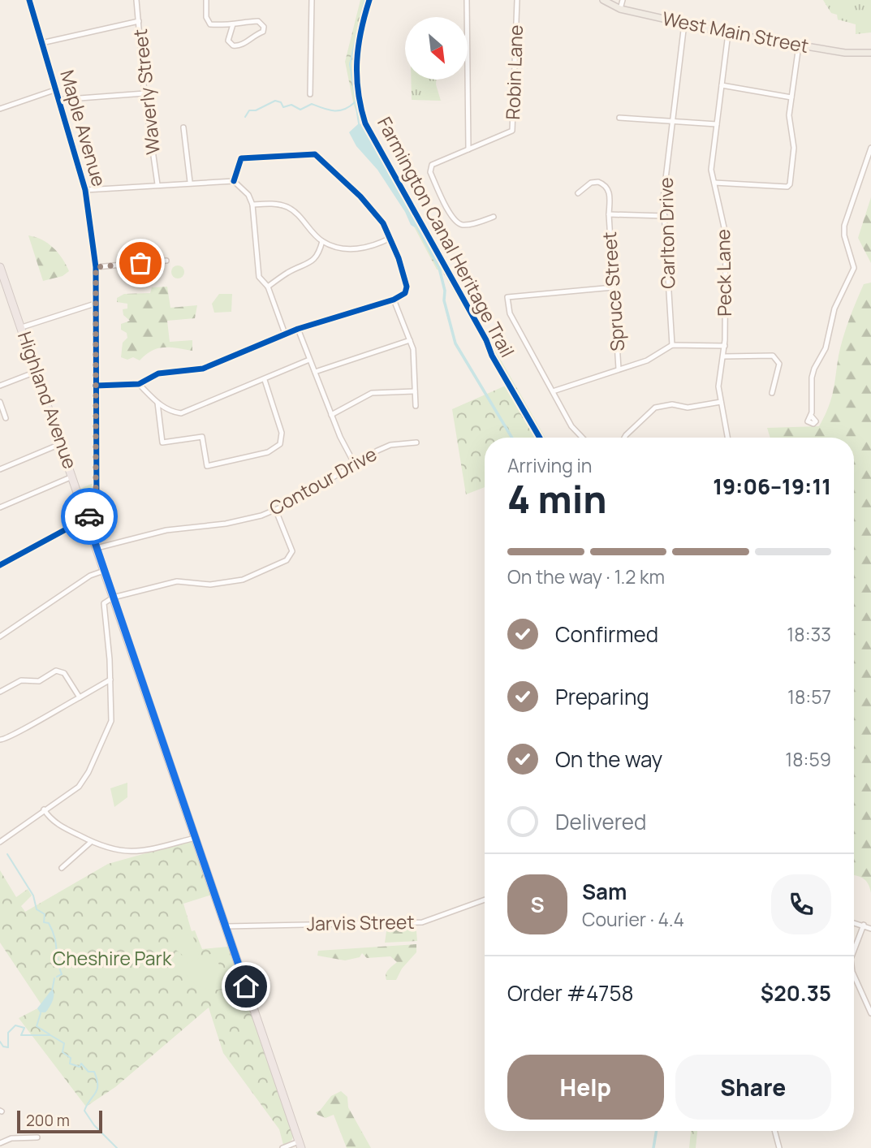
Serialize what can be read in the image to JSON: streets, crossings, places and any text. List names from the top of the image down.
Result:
{
  "streets": {
    "highway": ["Highland Avenue"],
    "main road": ["West Main Street"],
    "street": [
      "Robin Lane",
      "Waverly Street",
      "Maple Avenue",
      "Carlton Drive",
      "Peck Lane",
      "Spruce Street",
      "Contour Drive",
      "Jarvis Street"
    ],
    "cycle path": ["Farmington Canal Heritage Trail"]
  },
  "crossings": [
    ["West Main Street", "Carlton Drive"],
    ["West Main Street", "Peck Lane"],
    ["Maple Avenue", "Highland Avenue"],
    ["Highland Avenue", "Contour Drive"],
    ["Highland Avenue", "Jarvis Street"]
  ],
  "parks": ["Cheshire Park"],
  "scale_bar": "200 m",
  "north": "bottom right",
  "page": {
    "heading": ["4 min", "Arriving in", "19:06–19:11"],
    "panel": [
      "Sam",
      "Courier · 4.4",
      "Order #4758",
      "$20.35"
    ],
    "bar": "On the way · 1.2 km",
    "list": [
      ["Confirmed", "18:33"],
      ["Preparing", "18:57"],
      ["On the way", "18:59"],
      "Delivered"
    ],
    "round": "S",
    "buttons": ["Help", "Share"],
    "scale": "200 m"
  }
}
